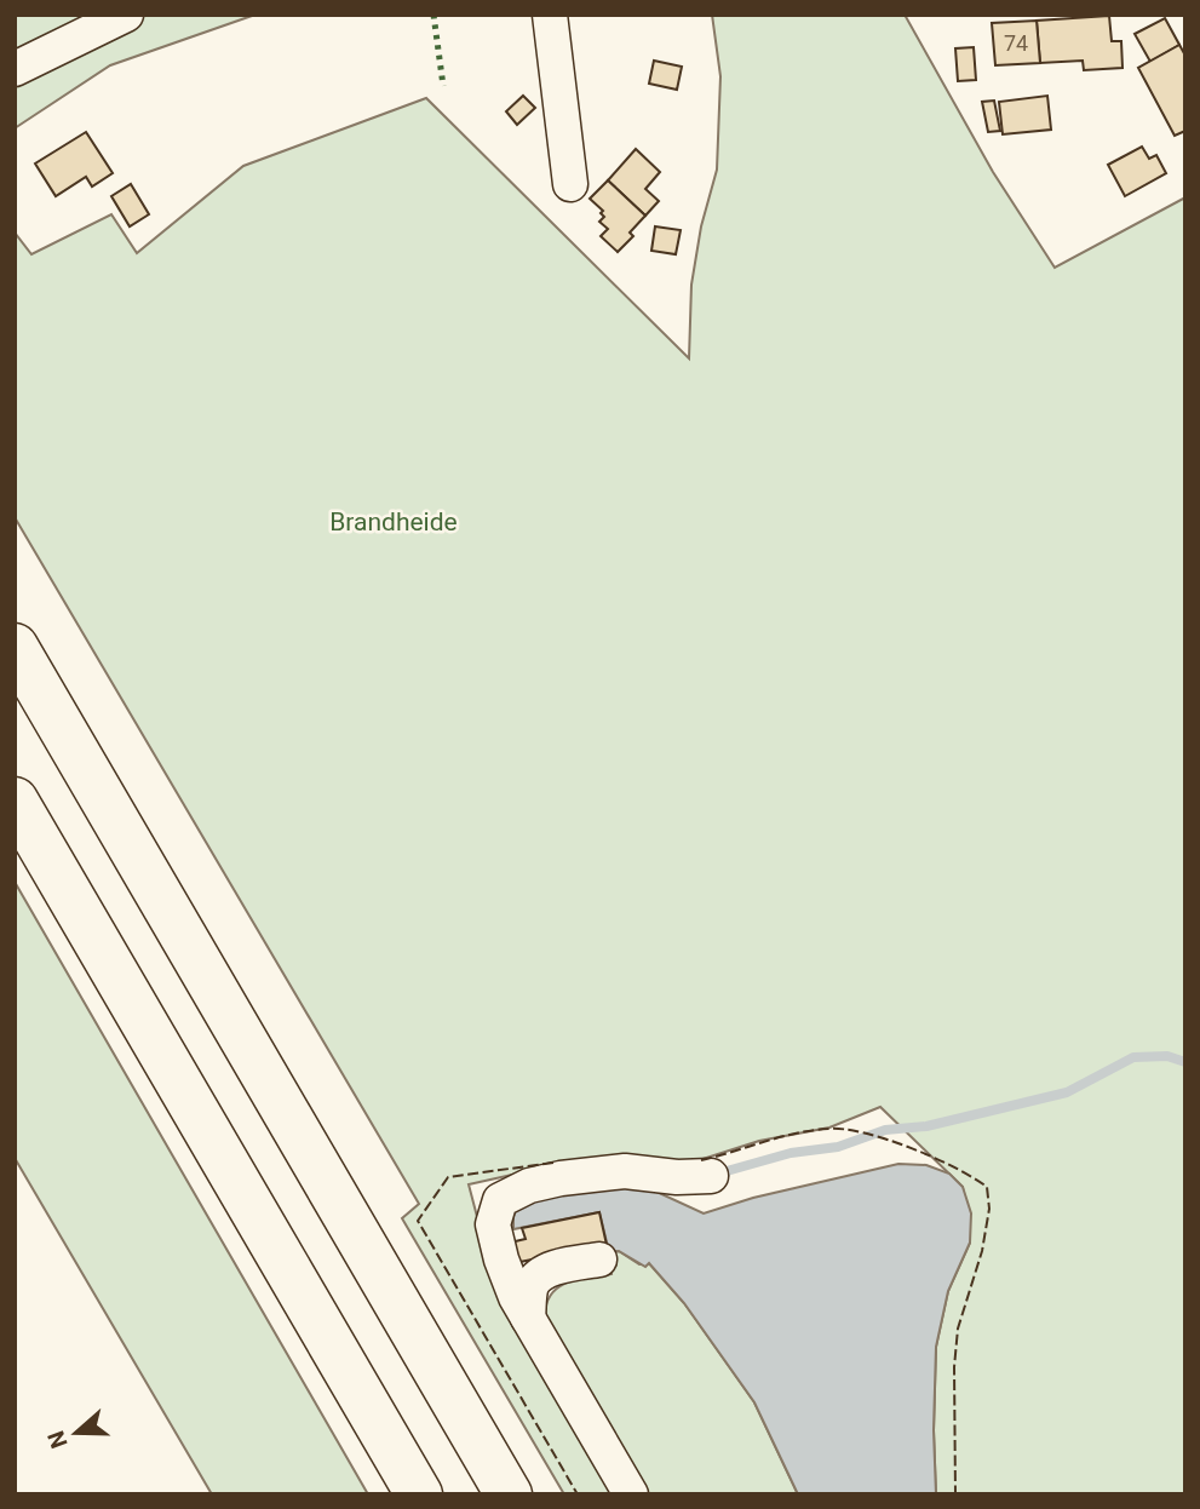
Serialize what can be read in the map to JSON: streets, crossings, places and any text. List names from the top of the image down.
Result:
{
  "parks": ["Brandheide"],
  "house_numbers": ["74"],
  "north": "left"
}
